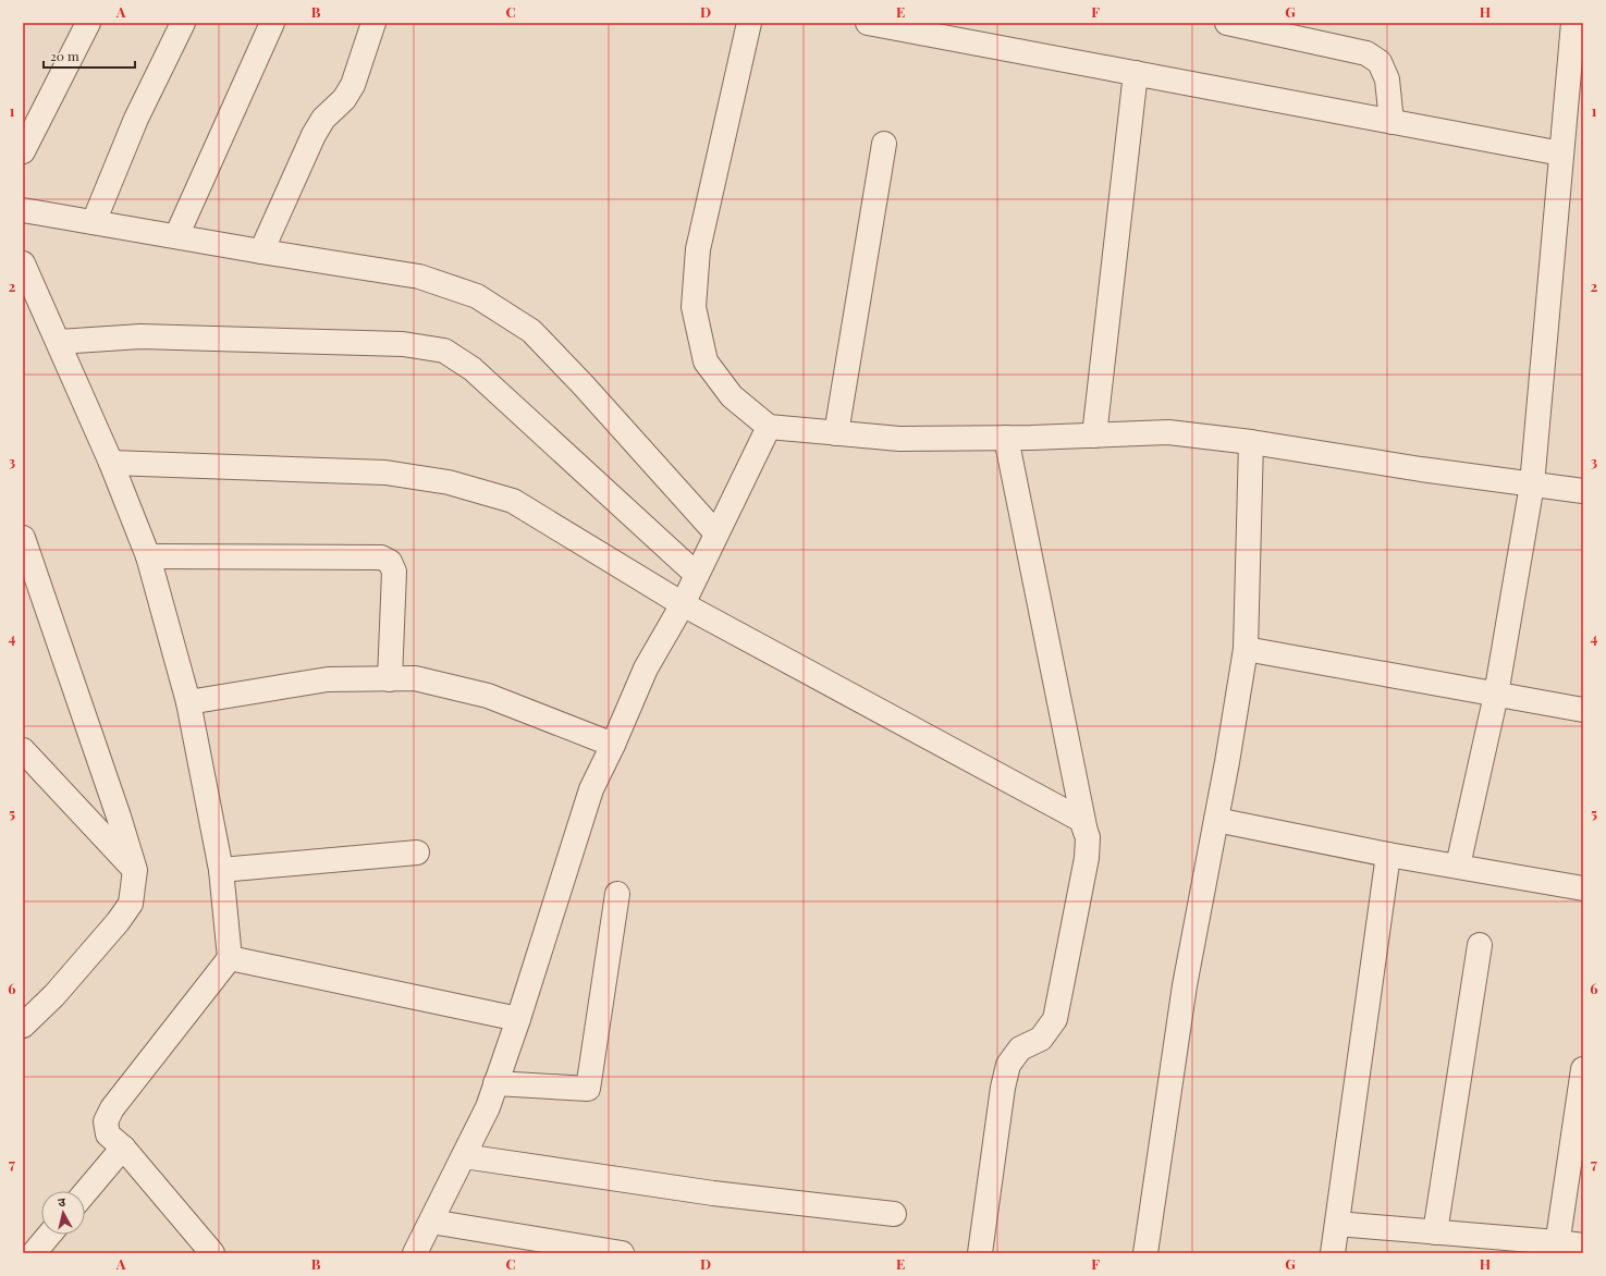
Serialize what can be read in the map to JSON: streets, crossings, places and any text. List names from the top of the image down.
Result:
{
  "scale_bar": "20 m",
  "north": "top",
  "grid": {
    "columns": [
      "A",
      "B",
      "C",
      "D",
      "E",
      "F",
      "G",
      "H"
    ],
    "rows": [
      "1",
      "2",
      "3",
      "4",
      "5",
      "6",
      "7"
    ]
  }
}
